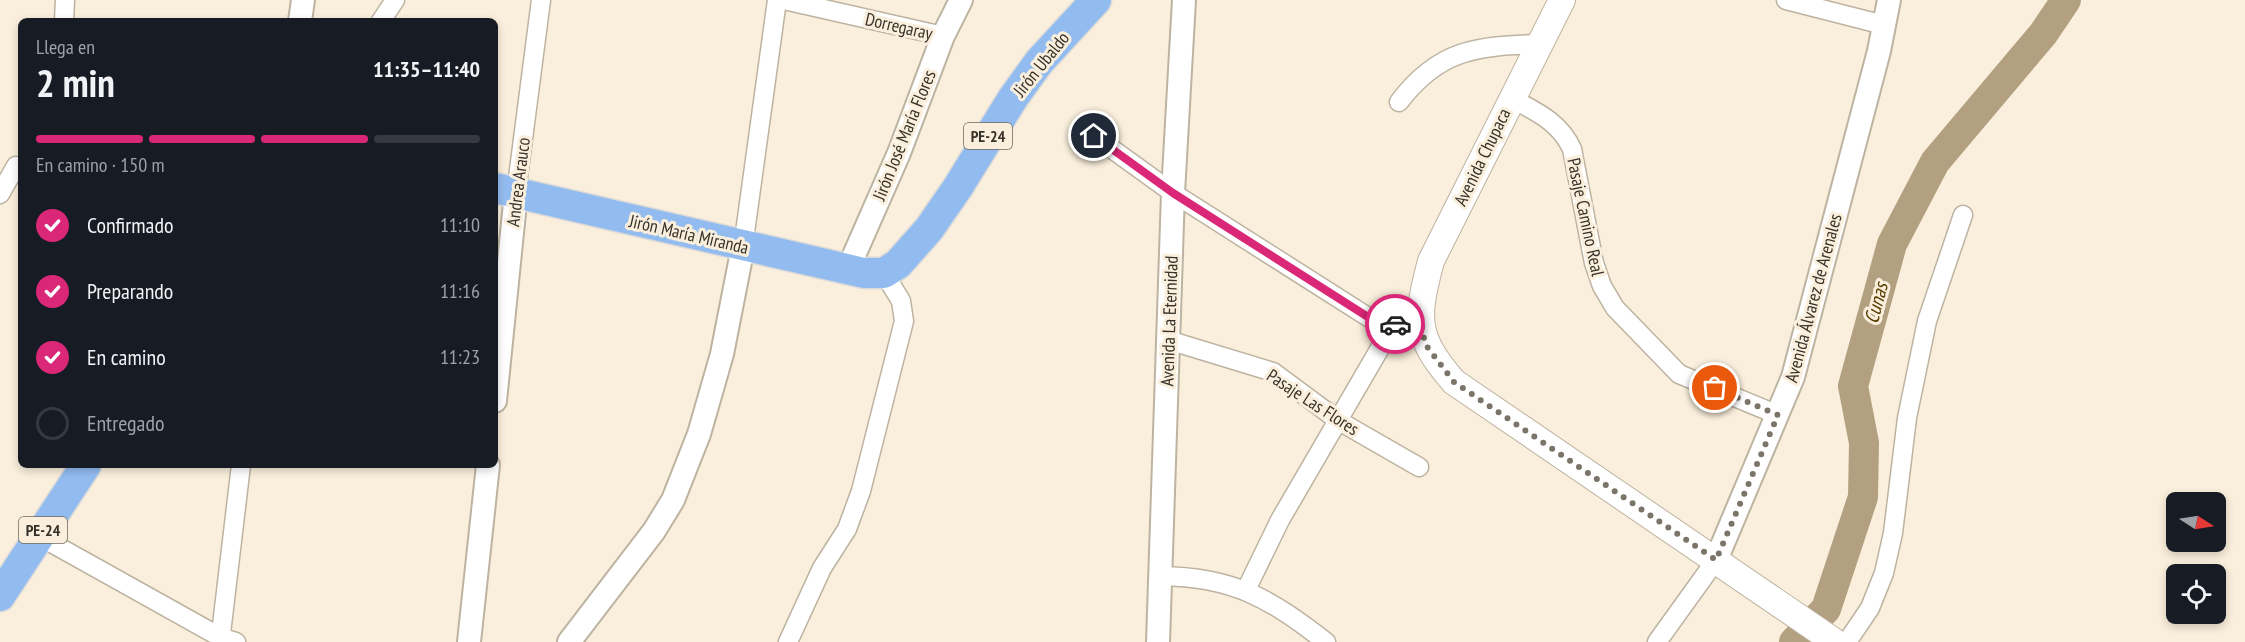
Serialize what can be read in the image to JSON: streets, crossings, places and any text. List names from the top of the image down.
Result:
{
  "streets": {
    "highway": ["Jirón Ubaldo", "PE-24", "Jirón María Miranda"],
    "main road": ["Avenida Chupaca"],
    "street": [
      "Dorregaray",
      "Jirón José María Flores",
      "Andrea Arauco",
      "Pasaje Camino Real",
      "Avenida Álvarez de Arenales",
      "Avenida La Eternidad",
      "Pasaje Las Flores"
    ]
  },
  "crossings": [
    ["Dorregaray", "Jirón José María Flores"],
    ["Jirón Ubaldo", "Jirón María Miranda"],
    ["Jirón José María Flores", "Jirón María Miranda"],
    ["Avenida Chupaca", "Pasaje Camino Real"],
    ["Andrea Arauco", "Jirón María Miranda"],
    ["Pasaje Camino Real", "Avenida Álvarez de Arenales"],
    ["Avenida La Eternidad", "Pasaje Las Flores"]
  ],
  "water": ["Cunas"],
  "north": "right",
  "page": {
    "heading": ["2 min", "Llega en", "11:35–11:40"],
    "bar": "En camino · 150 m",
    "list": [
      ["Confirmado", "11:10"],
      ["Preparando", "11:16"],
      ["En camino", "11:23"],
      "Entregado"
    ]
  }
}
